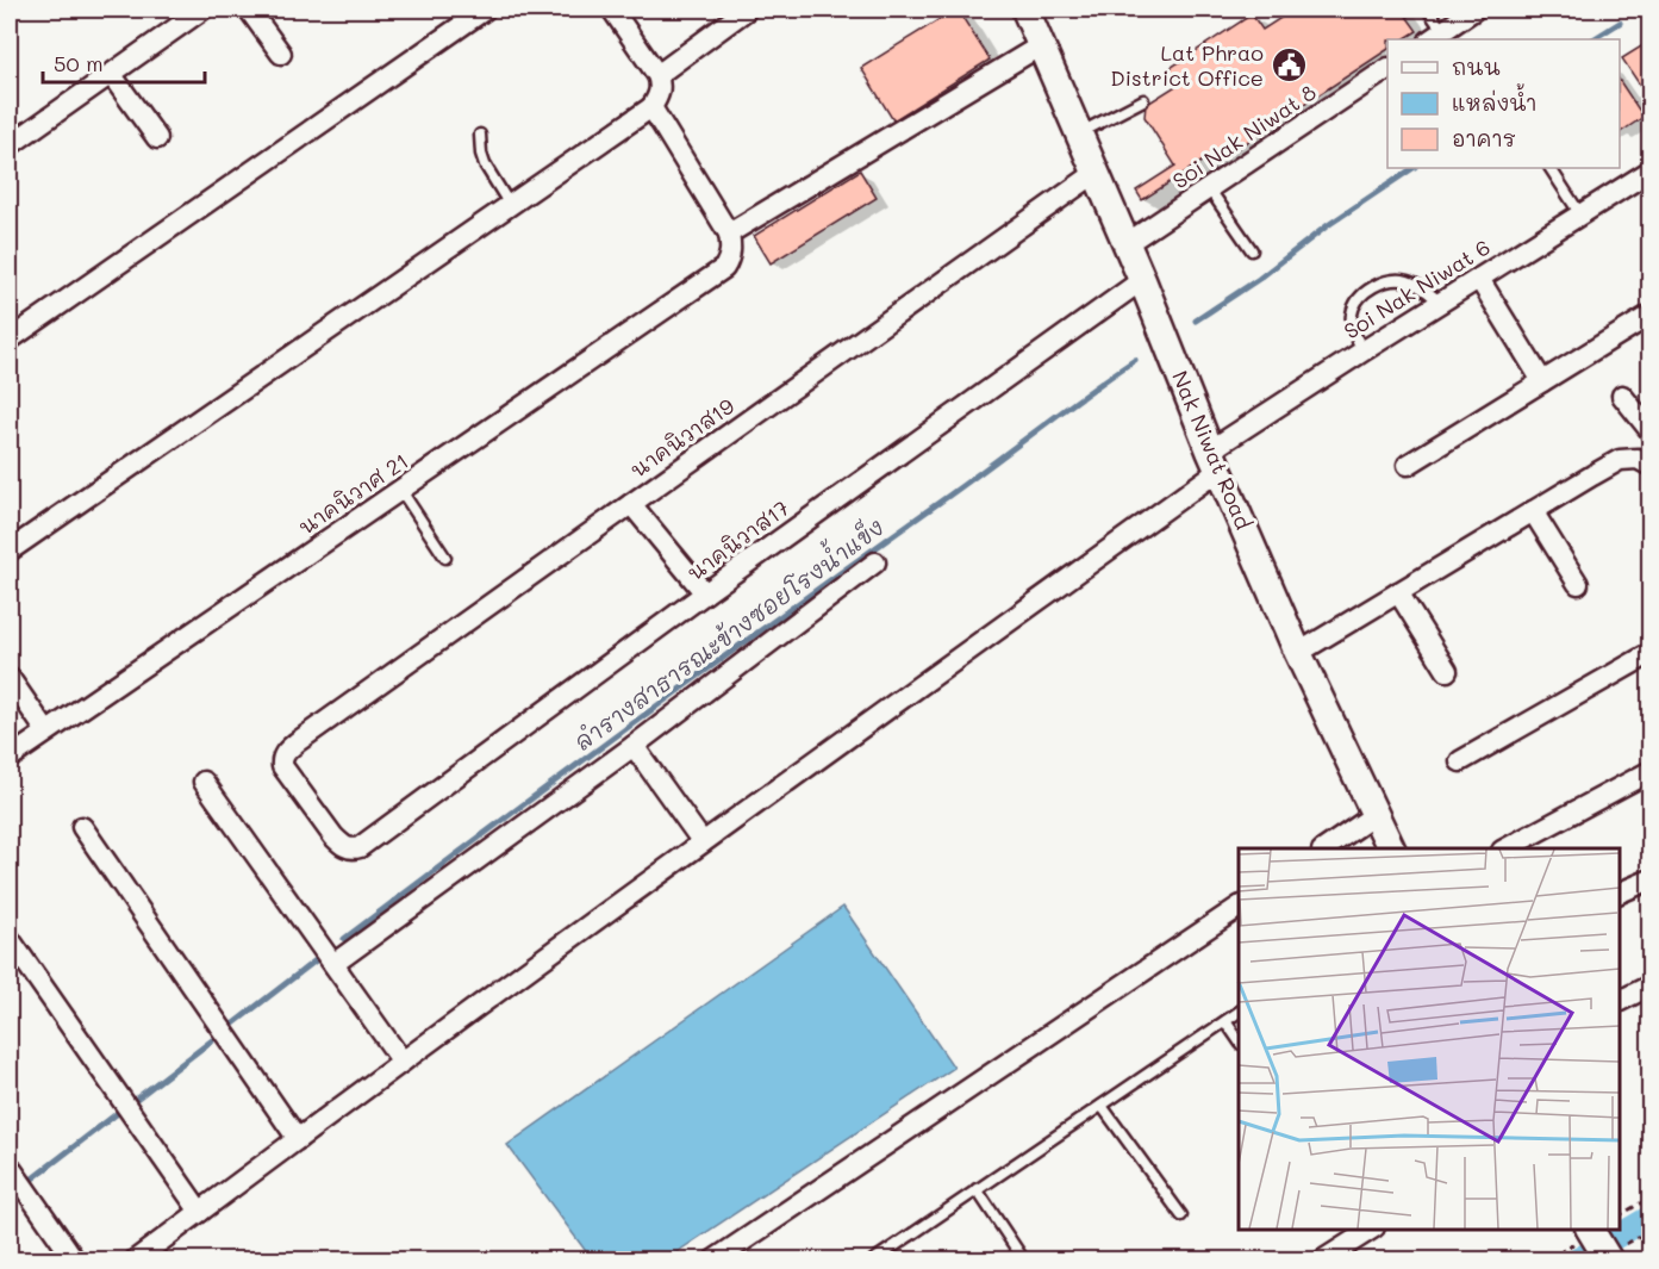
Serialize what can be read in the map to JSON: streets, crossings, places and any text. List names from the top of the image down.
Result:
{
  "streets": {
    "main road": ["Nak Niwat Road"],
    "street": [
      "Soi Nak Niwat 8",
      "Soi Nak Niwat 6",
      "นาคนิวาส19",
      "นาคนิวาศ 21",
      "นาคนิวาส17"
    ]
  },
  "crossings": [
    ["Soi Nak Niwat 8", "Nak Niwat Road"],
    ["Soi Nak Niwat 6", "Nak Niwat Road"],
    ["นาคนิวาส19", "Nak Niwat Road"],
    ["นาคนิวาส19", "นาคนิวาส17"],
    ["Nak Niwat Road", "นาคนิวาส17"]
  ],
  "water": ["ลำรางสาธารณะข้างซอยโรงน้ำแข็ง"],
  "places": {
    "public building": ["Lat Phrao District Office"]
  },
  "legend": ["ถนน", "แหล่งน้ำ", "อาคาร"],
  "scale_bar": "50 m"
}
